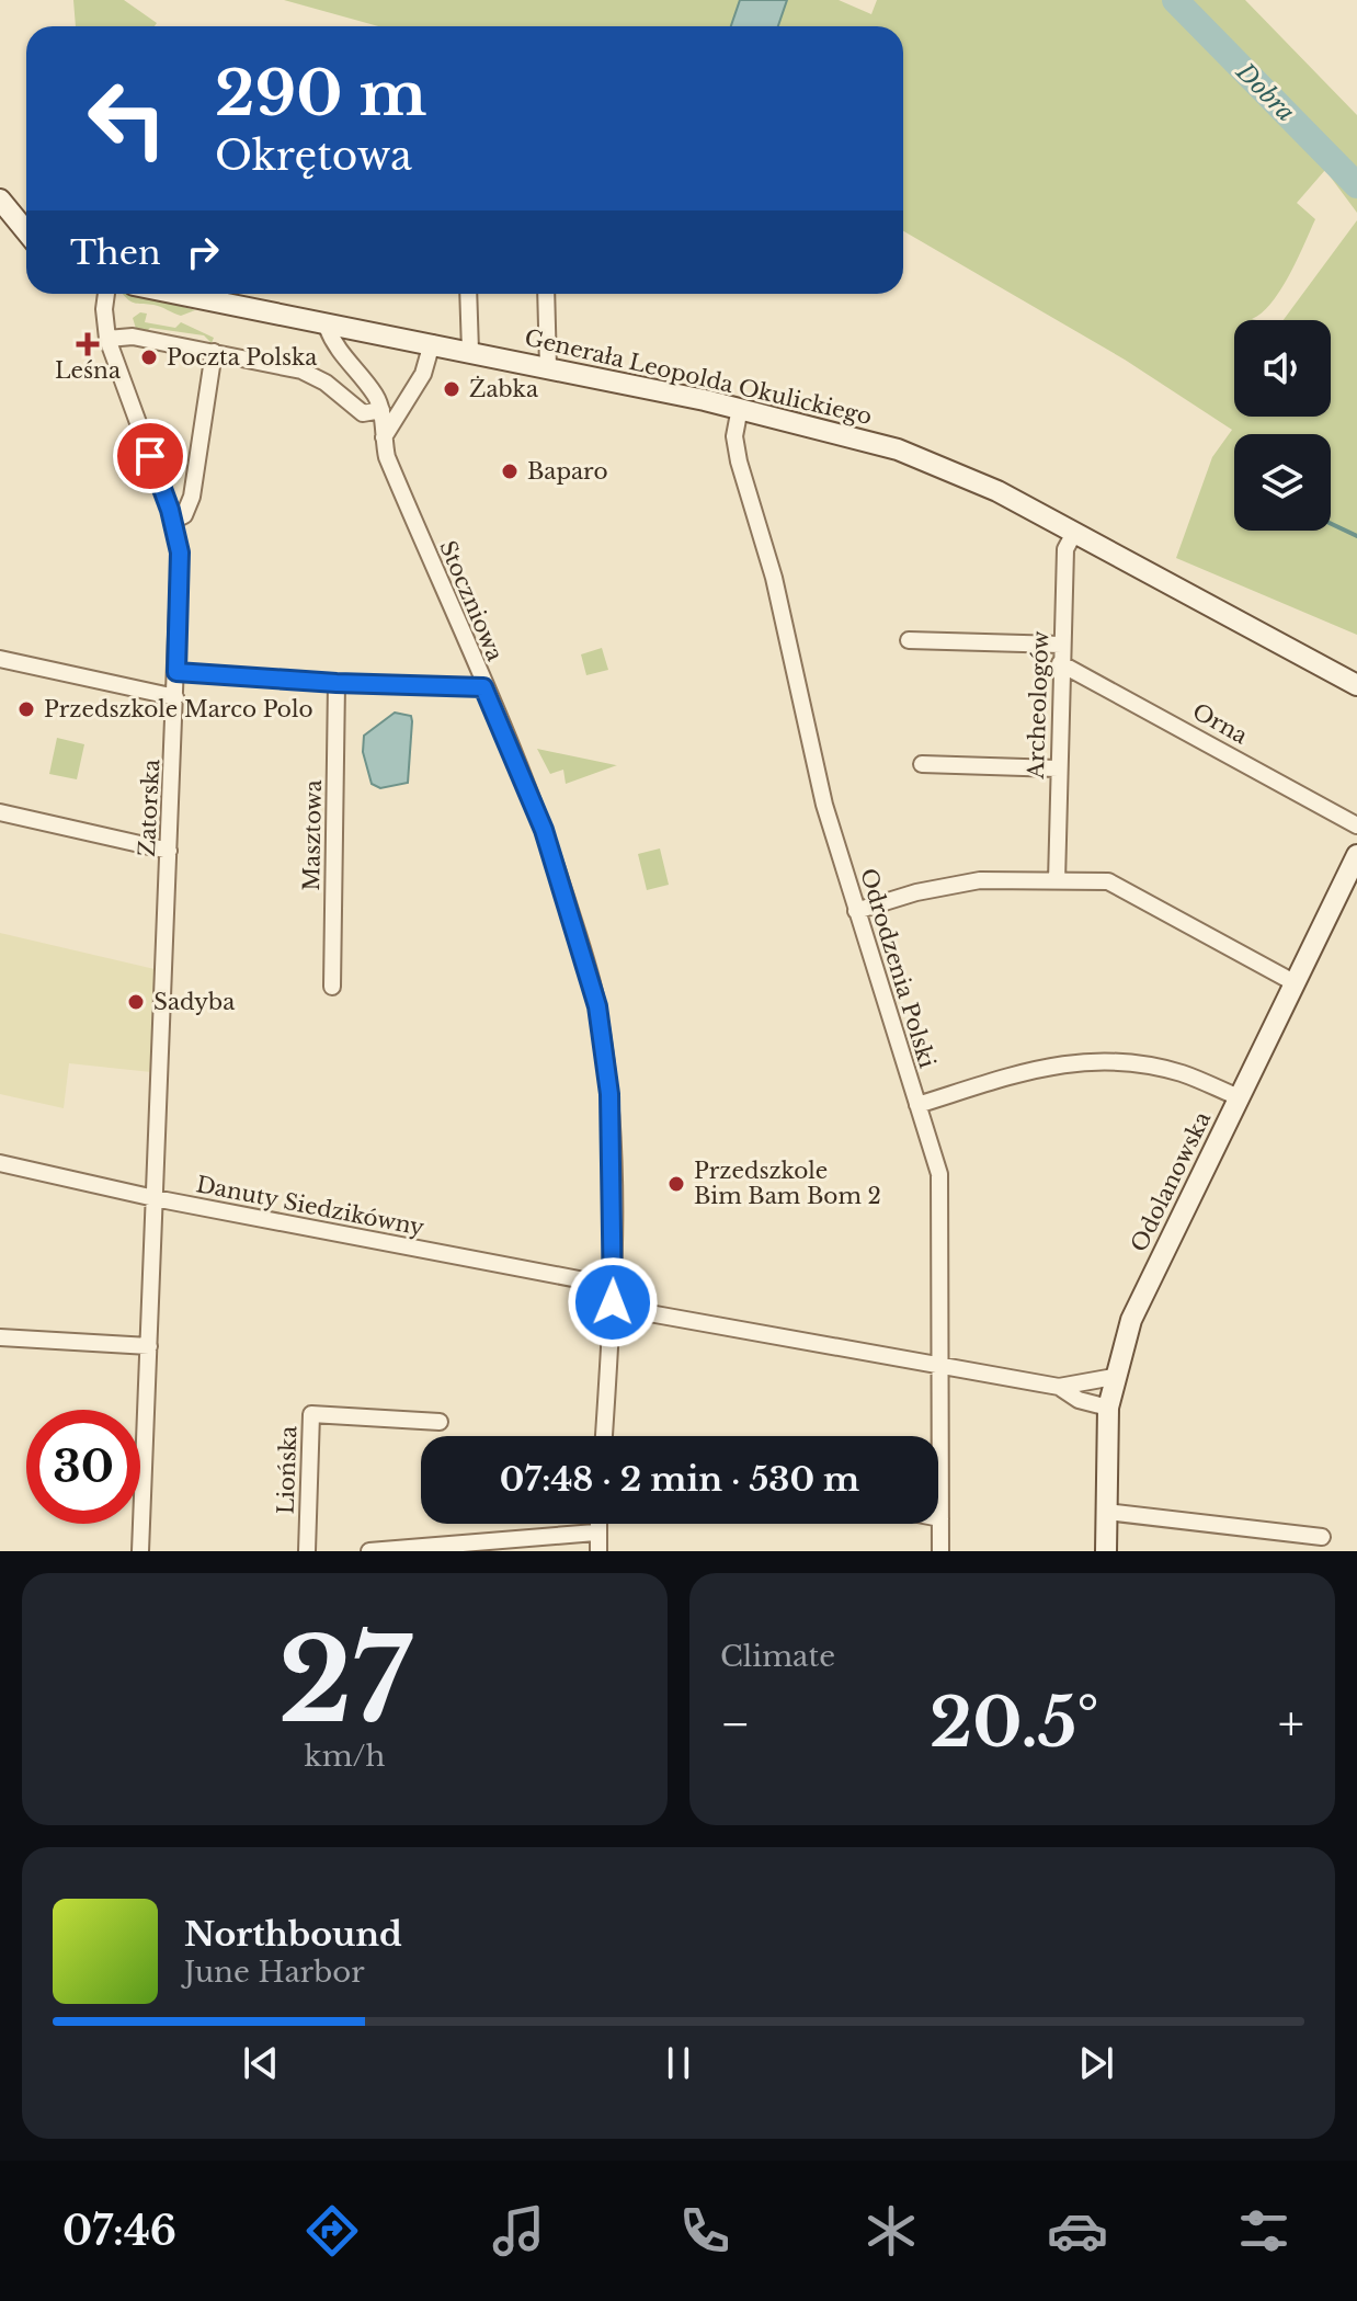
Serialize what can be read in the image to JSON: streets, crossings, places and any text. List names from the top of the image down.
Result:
{
  "streets": {
    "street": [
      "Generała Leopolda Okulickiego",
      "Stoczniowa",
      "Archeologów",
      "Orna",
      "Zatorska",
      "Masztowa",
      "Odrodzenia Polski",
      "Odolanowska",
      "Danuty Siedzikówny",
      "Liońska"
    ]
  },
  "crossings": [
    ["Generała Leopolda Okulickiego", "Stoczniowa"],
    ["Generała Leopolda Okulickiego", "Archeologów"],
    ["Generała Leopolda Okulickiego", "Odrodzenia Polski"],
    ["Stoczniowa", "Danuty Siedzikówny"],
    ["Archeologów", "Orna"],
    ["Zatorska", "Danuty Siedzikówny"]
  ],
  "water": ["Dobra"],
  "places": {
    "health": ["Leśna"],
    "other": [
      "Poczta Polska",
      "Żabka",
      "Baparo",
      "Przedszkole Marco Polo",
      "Sadyba",
      "Przedszkole Bim Bam Bom 2"
    ]
  },
  "page": {
    "turn": ["290 m", "Okrętowa"],
    "then": "Then",
    "limit": "30",
    "trip": "07:48 · 2 min · 530 m",
    "tile": [
      ["27", "km/h"],
      "Climate"
    ],
    "heat": ["−", "20.5°", "+"],
    "song": ["Northbound", "June Harbor"],
    "tabs": "07:46"
  }
}
